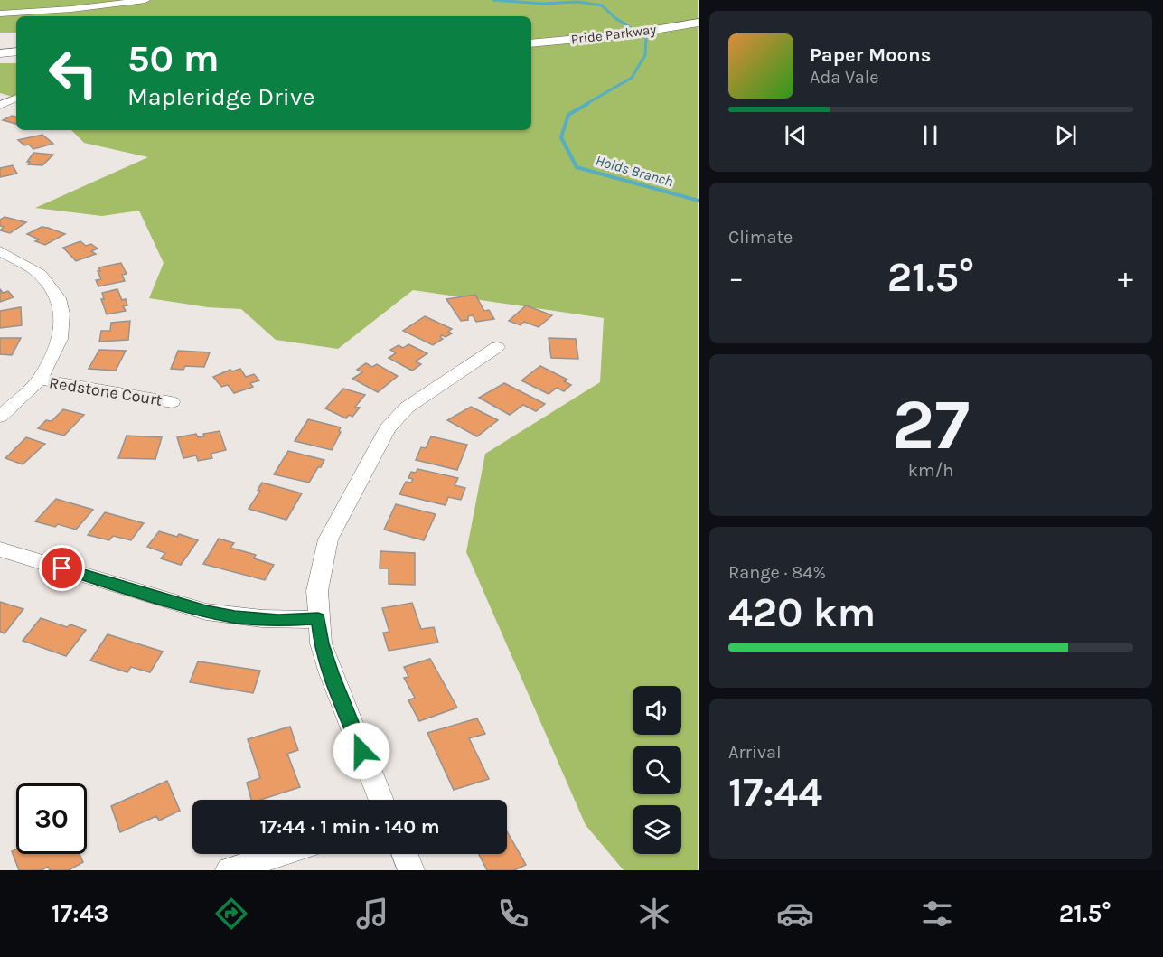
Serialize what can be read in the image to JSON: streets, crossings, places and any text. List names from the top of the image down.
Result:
{
  "streets": {
    "main road": ["Pride Parkway"],
    "street": ["Redstone Court"]
  },
  "water": ["Holds Branch"],
  "page": {
    "turn": ["50 m", "Mapleridge Drive"],
    "song": ["Paper Moons", "Ada Vale"],
    "tile": [
      "Climate",
      ["27", "km/h"],
      ["Range · 84%", "420 km"],
      ["Arrival", "17:44"]
    ],
    "heat": ["−", "21.5°", "+"],
    "limit": "30",
    "trip": "17:44 · 1 min · 140 m",
    "tabs": ["17:43", "21.5°"]
  }
}
